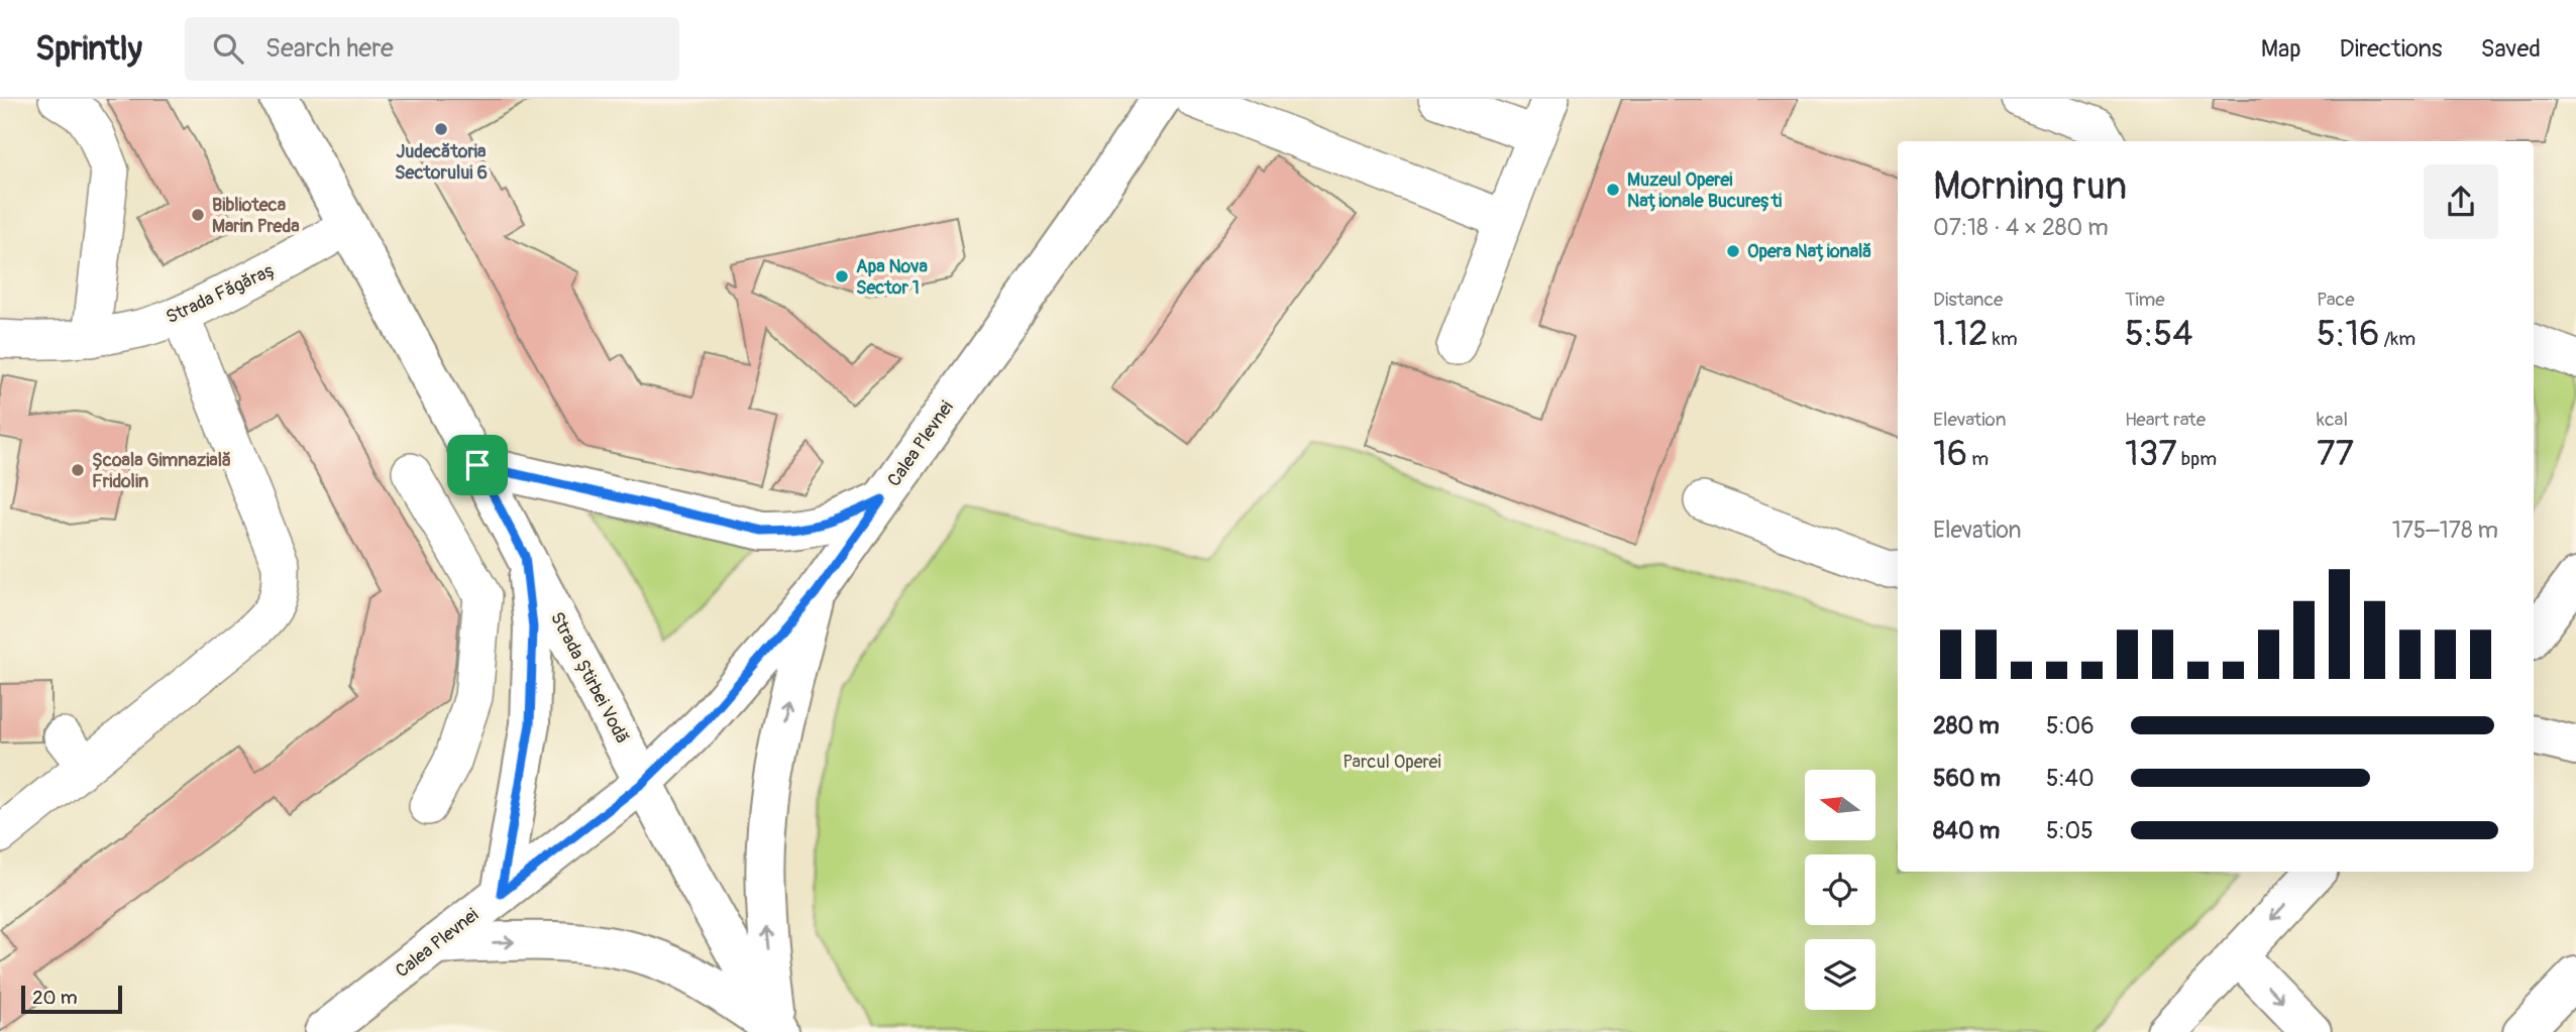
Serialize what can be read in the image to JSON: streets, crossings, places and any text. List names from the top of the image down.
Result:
{
  "streets": {
    "main road": ["Calea Plevnei", "Strada Știrbei Vodă"],
    "street": ["Strada Făgăraș"]
  },
  "crossings": [
    ["Strada Făgăraș", "Strada Știrbei Vodă"],
    ["Calea Plevnei", "Strada Știrbei Vodă"]
  ],
  "parks": ["Parcul Operei"],
  "places": [
    "Judecătoria Sectorului 6",
    "Muzeul Operei Naționale București",
    "Biblioteca Marin Preda",
    "Opera Națională",
    "Apa Nova Sector 1",
    "Școala Gimnazială Fridolin"
  ],
  "scale_bar": "20 m",
  "north": "left",
  "page": {
    "header": "Sprintly",
    "search": "Search here",
    "nav": ["Map", "Directions", "Saved"],
    "heading": ["Morning run", "07:18 · 4 × 280 m"],
    "stats": [
      ["Distance", "1.12 km"],
      ["Time", "5:54"],
      ["Pace", "5:16 /km"],
      ["Elevation", "16 m"],
      ["Heart rate", "137 bpm"],
      ["kcal", "77"]
    ],
    "chart": ["Elevation", "175–178 m"],
    "list": [
      {
        "name": "280 m",
        "note": "5:06"
      },
      {
        "name": "560 m",
        "note": "5:40"
      },
      {
        "name": "840 m",
        "note": "5:05"
      }
    ],
    "scale": "20 m"
  }
}
